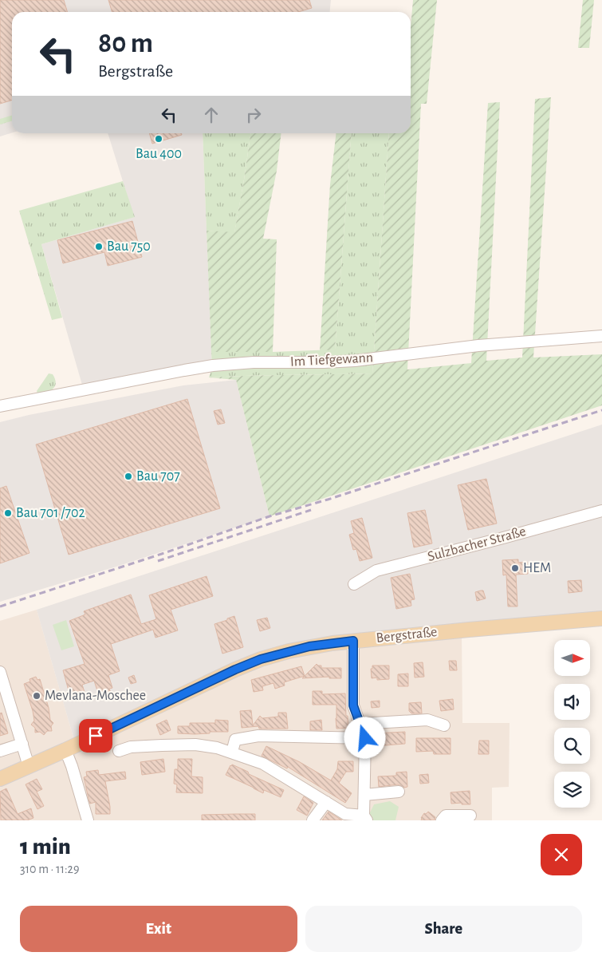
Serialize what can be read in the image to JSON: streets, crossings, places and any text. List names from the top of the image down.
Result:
{
  "streets": {
    "main road": ["Bergstraße"],
    "street": ["Im Tiefgewann", "Sulzbacher Straße"]
  },
  "places": [
    "Bau 400",
    "Bau 750",
    "Bau 707",
    "Bau 701 /702",
    "HEM",
    "Mevlana-Moschee"
  ],
  "north": "right",
  "page": {
    "turn": ["80 m", "Bergstraße"],
    "heading": ["1 min", "310 m · 11:29"],
    "buttons": ["Exit", "Share"]
  }
}
